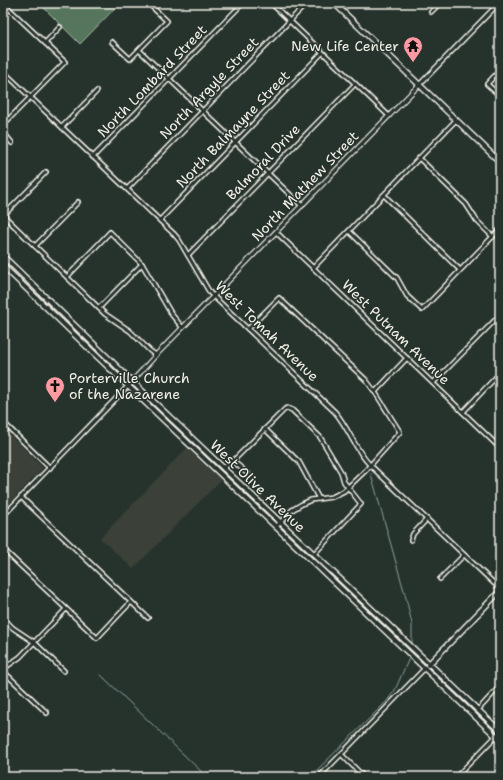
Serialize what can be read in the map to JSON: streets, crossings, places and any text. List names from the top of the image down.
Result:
{
  "streets": {
    "main road": ["West Olive Avenue"],
    "street": [
      "North Lombard Street",
      "North Argyle Street",
      "North Balmayne Street",
      "Balmoral Drive",
      "North Mathew Street",
      "West Tomah Avenue",
      "West Putnam Avenue"
    ]
  },
  "crossings": [
    ["North Lombard Street", "West Tomah Avenue"],
    ["North Argyle Street", "West Tomah Avenue"],
    ["North Balmayne Street", "West Tomah Avenue"],
    ["Balmoral Drive", "West Tomah Avenue"],
    ["North Mathew Street", "West Tomah Avenue"],
    ["North Mathew Street", "West Putnam Avenue"],
    ["North Mathew Street", "West Olive Avenue"]
  ],
  "places": {
    "temple": ["New Life Center"],
    "church": ["Porterville Church of the Nazarene"]
  }
}
